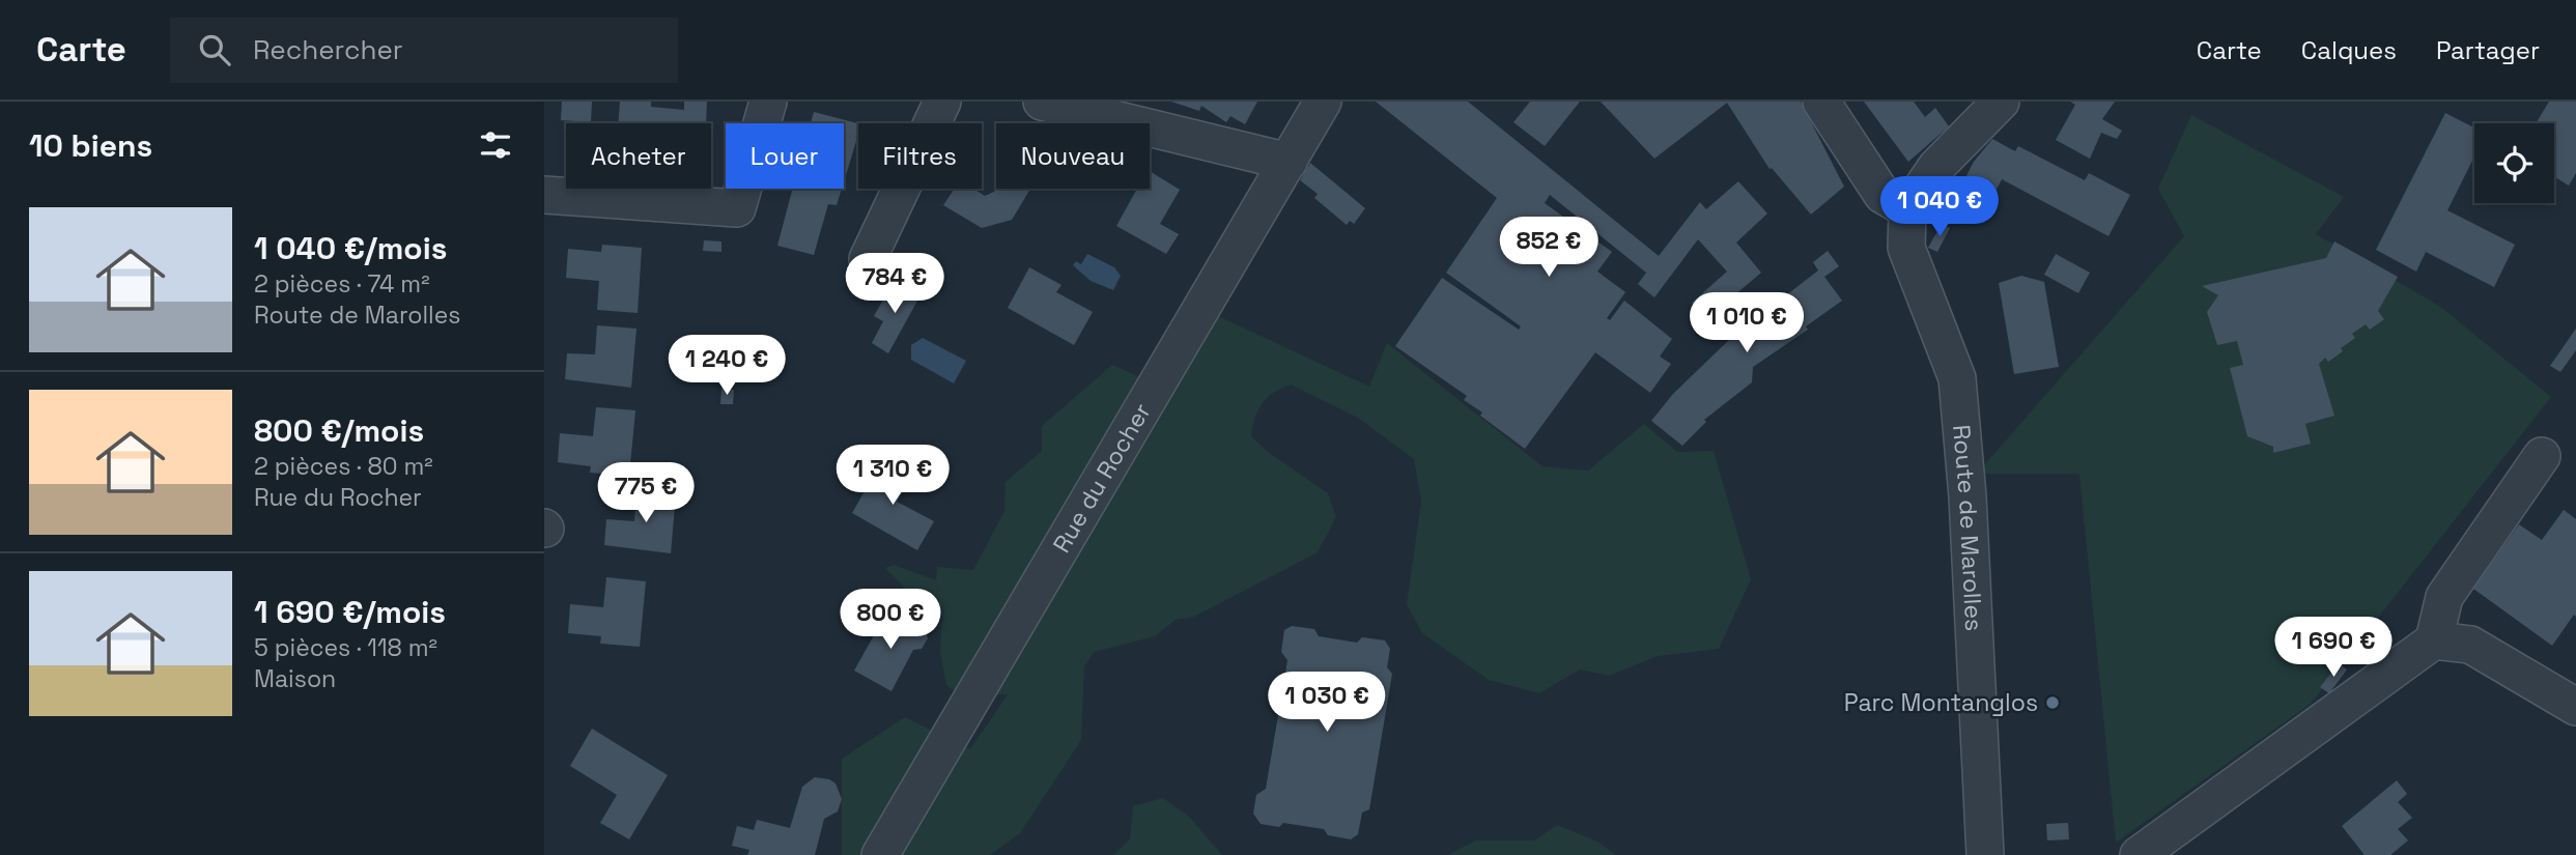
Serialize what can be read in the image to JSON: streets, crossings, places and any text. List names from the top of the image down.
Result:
{
  "streets": {
    "street": ["Rue du Rocher", "Route de Marolles"]
  },
  "places": ["Parc Montanglos"],
  "page": {
    "header": "Carte",
    "search": "Rechercher",
    "nav": ["Carte", "Calques", "Partager"],
    "heading": "10 biens",
    "chip": [
      "Acheter",
      "Louer",
      "Filtres",
      "Nouveau"
    ],
    "price": [
      "1 040 €",
      "852 €",
      "784 €",
      "1 010 €",
      "1 240 €",
      "1 310 €",
      "775 €",
      "800 €",
      "1 690 €",
      "1 030 €"
    ],
    "list": [
      {
        "name": "1 040 €/mois",
        "note": "2 pièces · 74 m² · Route de Marolles"
      },
      {
        "name": "800 €/mois",
        "note": "2 pièces · 80 m² · Rue du Rocher"
      },
      {
        "name": "1 690 €/mois",
        "note": "5 pièces · 118 m² · Maison"
      }
    ]
  }
}
